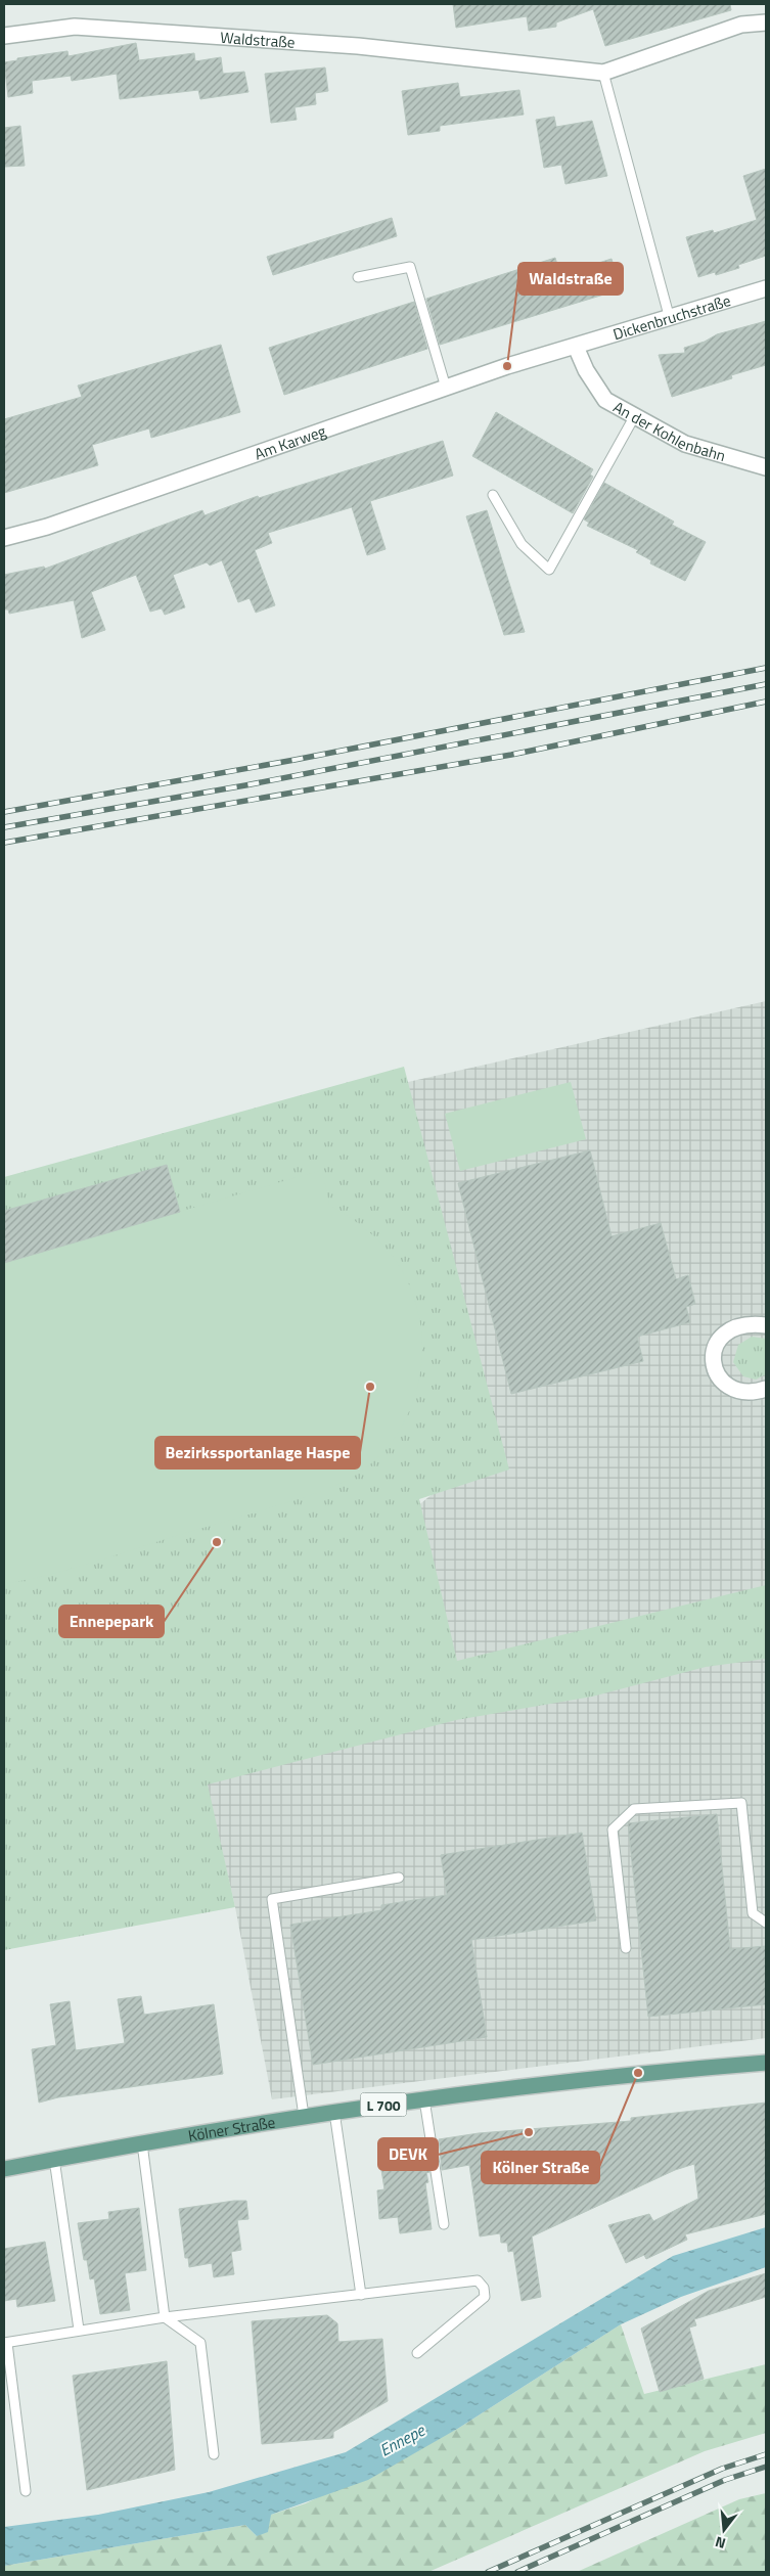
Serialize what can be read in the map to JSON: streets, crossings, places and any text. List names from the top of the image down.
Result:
{
  "streets": {
    "main road": ["L 700", "Kölner Straße"],
    "street": [
      "Waldstraße",
      "Dickenbruchstraße",
      "An der Kohlenbahn",
      "Am Karweg"
    ]
  },
  "crossings": [
    ["Dickenbruchstraße", "An der Kohlenbahn"],
    ["Dickenbruchstraße", "Am Karweg"],
    ["An der Kohlenbahn", "Am Karweg"]
  ],
  "water": ["Ennepe"],
  "places": [
    "Waldstraße",
    "Bezirkssportanlage Haspe",
    "Ennepepark",
    "Kölner Straße",
    "DEVK"
  ],
  "north": "bottom"
}
